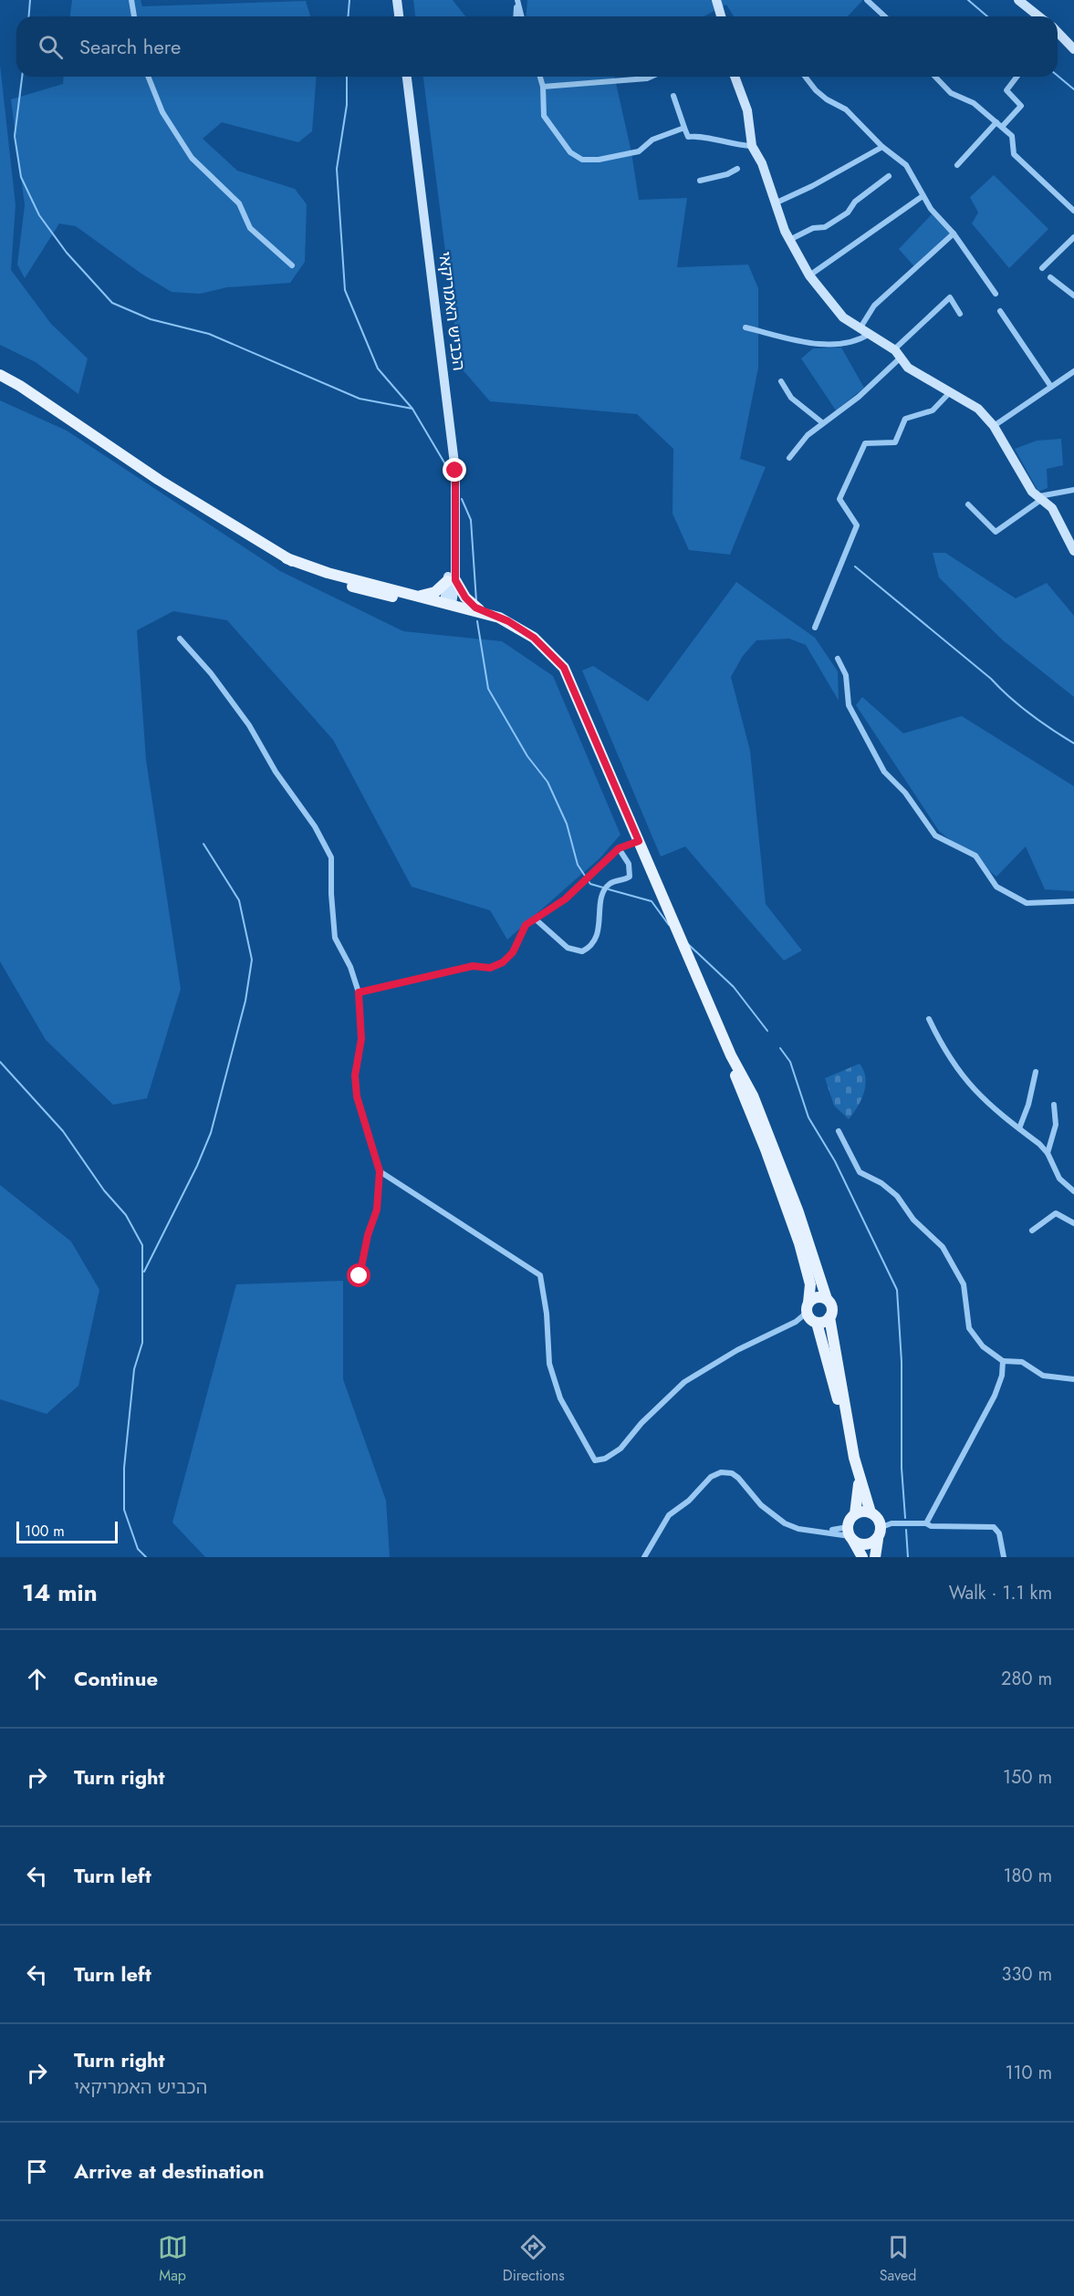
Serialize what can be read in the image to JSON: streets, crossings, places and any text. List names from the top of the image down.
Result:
{
  "streets": {
    "street": ["הכביש האמריקאי"]
  },
  "scale_bar": "100 m",
  "page": {
    "search": "Search here",
    "scale": "100 m",
    "heading": ["14 min", "Walk · 1.1 km"],
    "list": [
      ["Continue", "280 m"],
      ["Turn right", "150 m"],
      ["Turn left", "180 m"],
      ["Turn left", "330 m"],
      ["Turn right", "הכביש האמריקאי", "110 m"],
      "Arrive at destination"
    ],
    "nav": ["Map", "Directions", "Saved"]
  }
}
